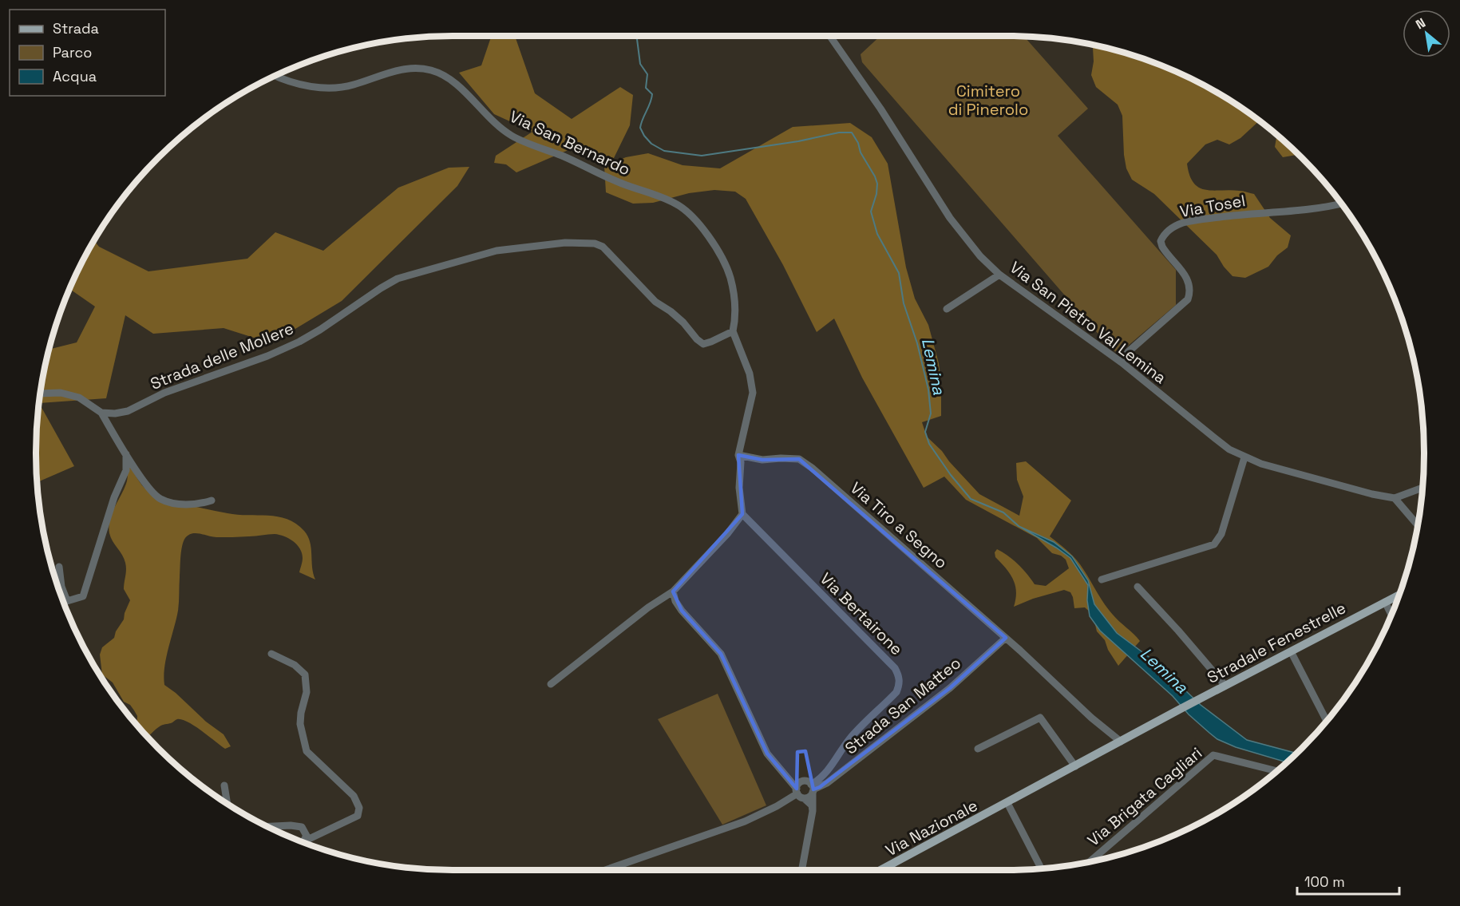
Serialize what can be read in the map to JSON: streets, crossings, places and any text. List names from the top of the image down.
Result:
{
  "streets": {
    "main road": ["Stradale Fenestrelle", "Via Nazionale"],
    "street": [
      "Via San Bernardo",
      "Via Tosel",
      "Via San Pietro Val Lemina",
      "Strada delle Mollere",
      "Via Tiro a Segno",
      "Via Bertairone",
      "Strada San Matteo",
      "Via Brigata Cagliari"
    ]
  },
  "crossings": [
    ["Via San Bernardo", "Strada delle Mollere"],
    ["Via Tosel", "Via San Pietro Val Lemina"],
    ["Via Tiro a Segno", "Stradale Fenestrelle"],
    ["Via Tiro a Segno", "Strada San Matteo"],
    ["Via Bertairone", "Strada San Matteo"],
    ["Stradale Fenestrelle", "Via Nazionale"]
  ],
  "water": ["Lemina"],
  "parks": ["Cimitero di Pinerolo"],
  "legend": ["Strada", "Parco", "Acqua"],
  "scale_bar": "100 m",
  "north": "top left"
}
